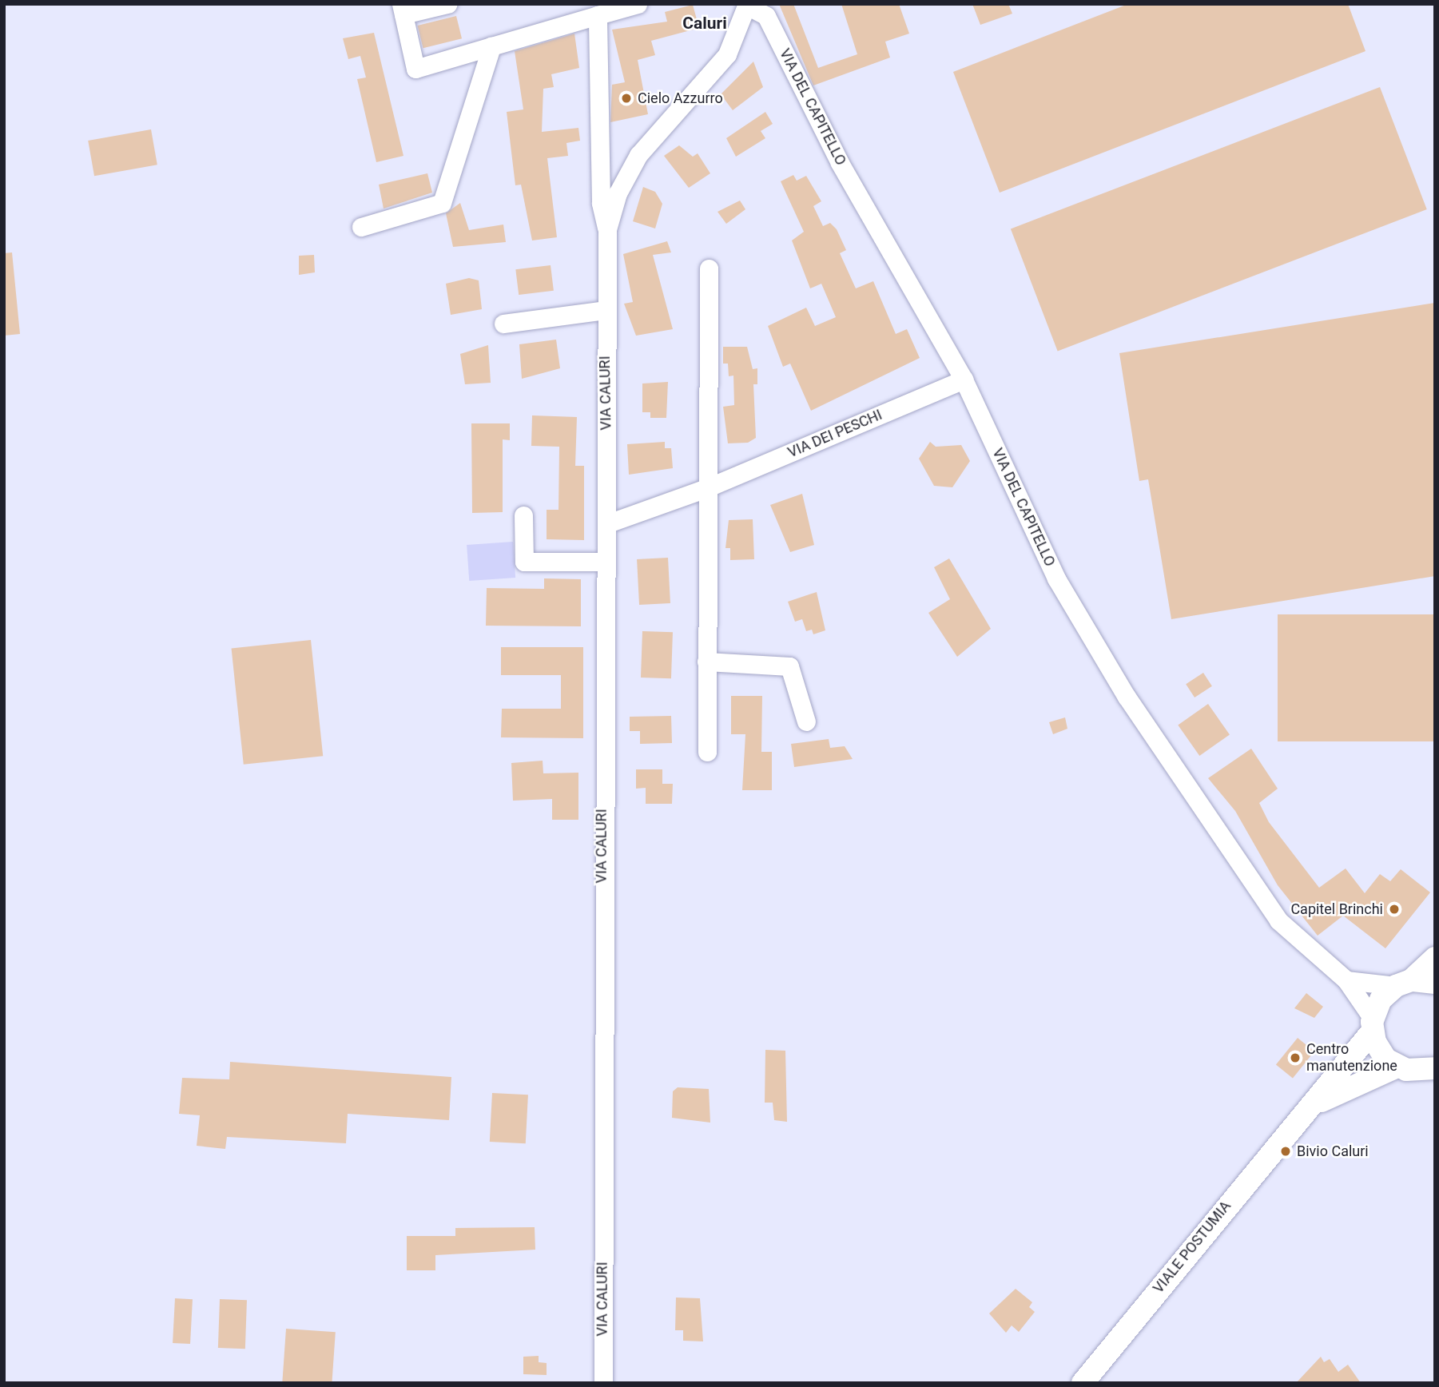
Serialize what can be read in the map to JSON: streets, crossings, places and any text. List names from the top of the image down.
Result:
{
  "streets": {
    "main road": ["VIALE POSTUMIA"],
    "street": ["VIA DEL CAPITELLO", "VIA CALURI", "VIA DEI PESCHI"]
  },
  "crossings": [
    ["VIA DEL CAPITELLO", "VIA CALURI"],
    ["VIA DEL CAPITELLO", "VIA DEI PESCHI"],
    ["VIA DEL CAPITELLO", "VIALE POSTUMIA"],
    ["VIA CALURI", "VIA DEI PESCHI"]
  ],
  "districts": ["Caluri"],
  "places": [
    "Cielo Azzurro",
    "Capitel Brinchi",
    "Centro manutenzione",
    "Bivio Caluri"
  ]
}
